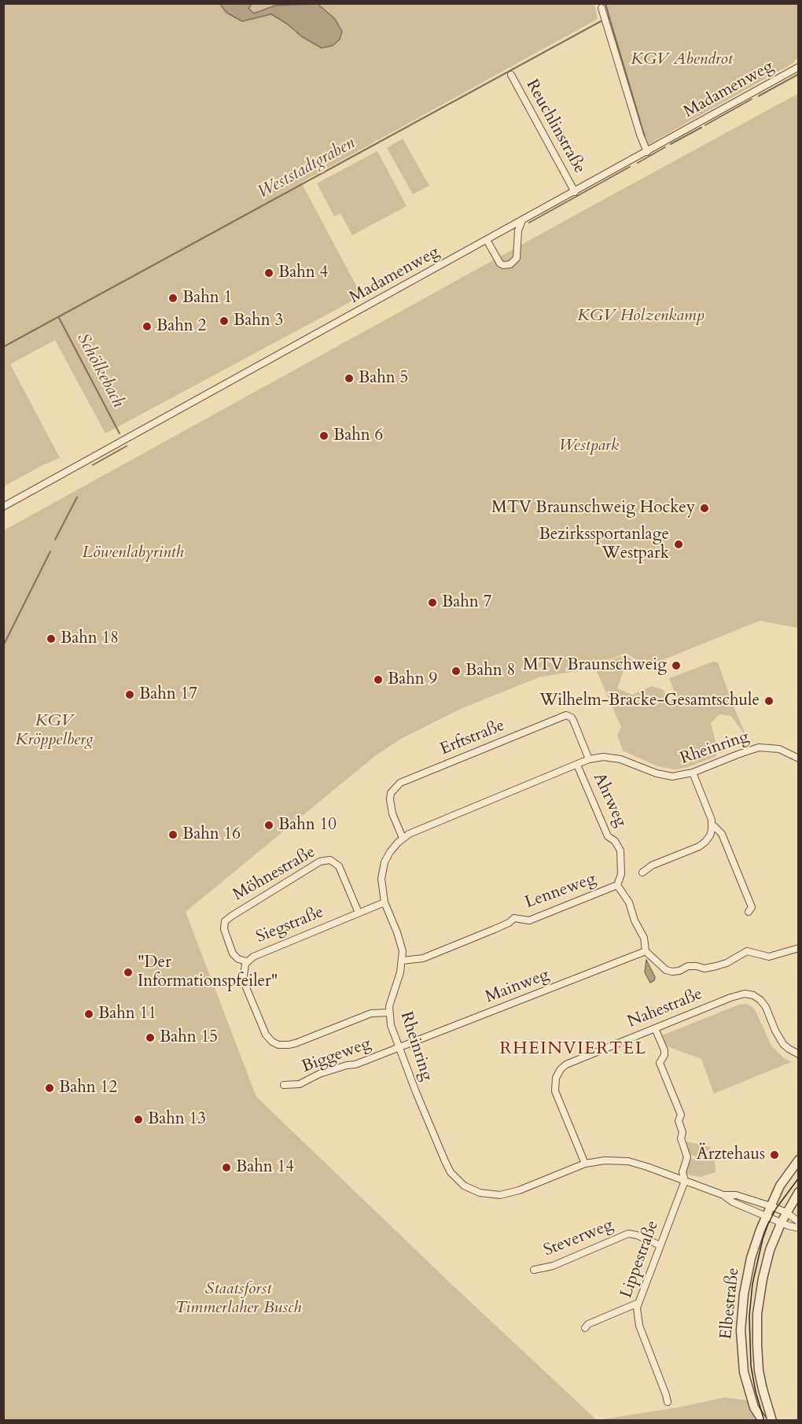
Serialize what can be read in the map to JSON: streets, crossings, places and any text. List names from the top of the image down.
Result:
{
  "streets": {
    "street": [
      "Madamenweg",
      "Reuchlinstraße",
      "Erftstraße",
      "Rheinring",
      "Ahrweg",
      "Möhnestraße",
      "Lenneweg",
      "Siegstraße",
      "Mainweg",
      "Nahestraße",
      "Biggeweg",
      "Steverweg",
      "Lippestraße",
      "Elbestraße"
    ]
  },
  "crossings": [
    ["Madamenweg", "Reuchlinstraße"],
    ["Erftstraße", "Rheinring"],
    ["Rheinring", "Ahrweg"],
    ["Rheinring", "Lenneweg"],
    ["Rheinring", "Siegstraße"],
    ["Rheinring", "Mainweg"],
    ["Rheinring", "Nahestraße"],
    ["Rheinring", "Biggeweg"],
    ["Rheinring", "Lippestraße"],
    ["Rheinring", "Elbestraße"],
    ["Ahrweg", "Lenneweg"],
    ["Möhnestraße", "Siegstraße"],
    ["Mainweg", "Biggeweg"],
    ["Nahestraße", "Lippestraße"],
    ["Steverweg", "Lippestraße"]
  ],
  "districts": ["RHEINVIERTEL"],
  "water": ["Weststadtgraben", "Schölkebach"],
  "parks": [
    "KGV Abendrot",
    "KGV Holzenkamp",
    "Westpark",
    "Löwenlabyrinth",
    "KGV Kröppelberg",
    "Staatsforst Timmerlaher Busch"
  ],
  "places": [
    "Bahn 4",
    "Bahn 1",
    "Bahn 3",
    "Bahn 2",
    "Bahn 5",
    "Bahn 6",
    "MTV Braunschweig Hockey",
    "Bezirkssportanlage Westpark",
    "Bahn 7",
    "Bahn 18",
    "MTV Braunschweig",
    "Bahn 8",
    "Bahn 9",
    "Bahn 17",
    "Wilhelm-Bracke-Gesamtschule",
    "Bahn 10",
    "Bahn 16",
    "\"Der Informationspfeiler\"",
    "Bahn 11",
    "Bahn 15",
    "Bahn 12",
    "Bahn 13",
    "Ärztehaus",
    "Bahn 14"
  ]
}
